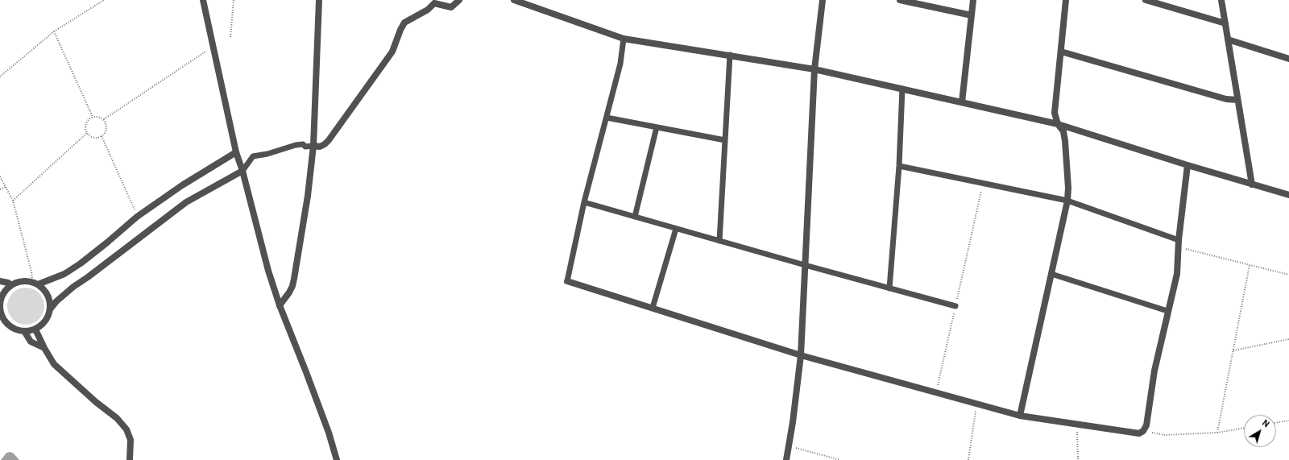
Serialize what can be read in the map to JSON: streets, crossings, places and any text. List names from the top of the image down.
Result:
{
  "north": "top right"
}
